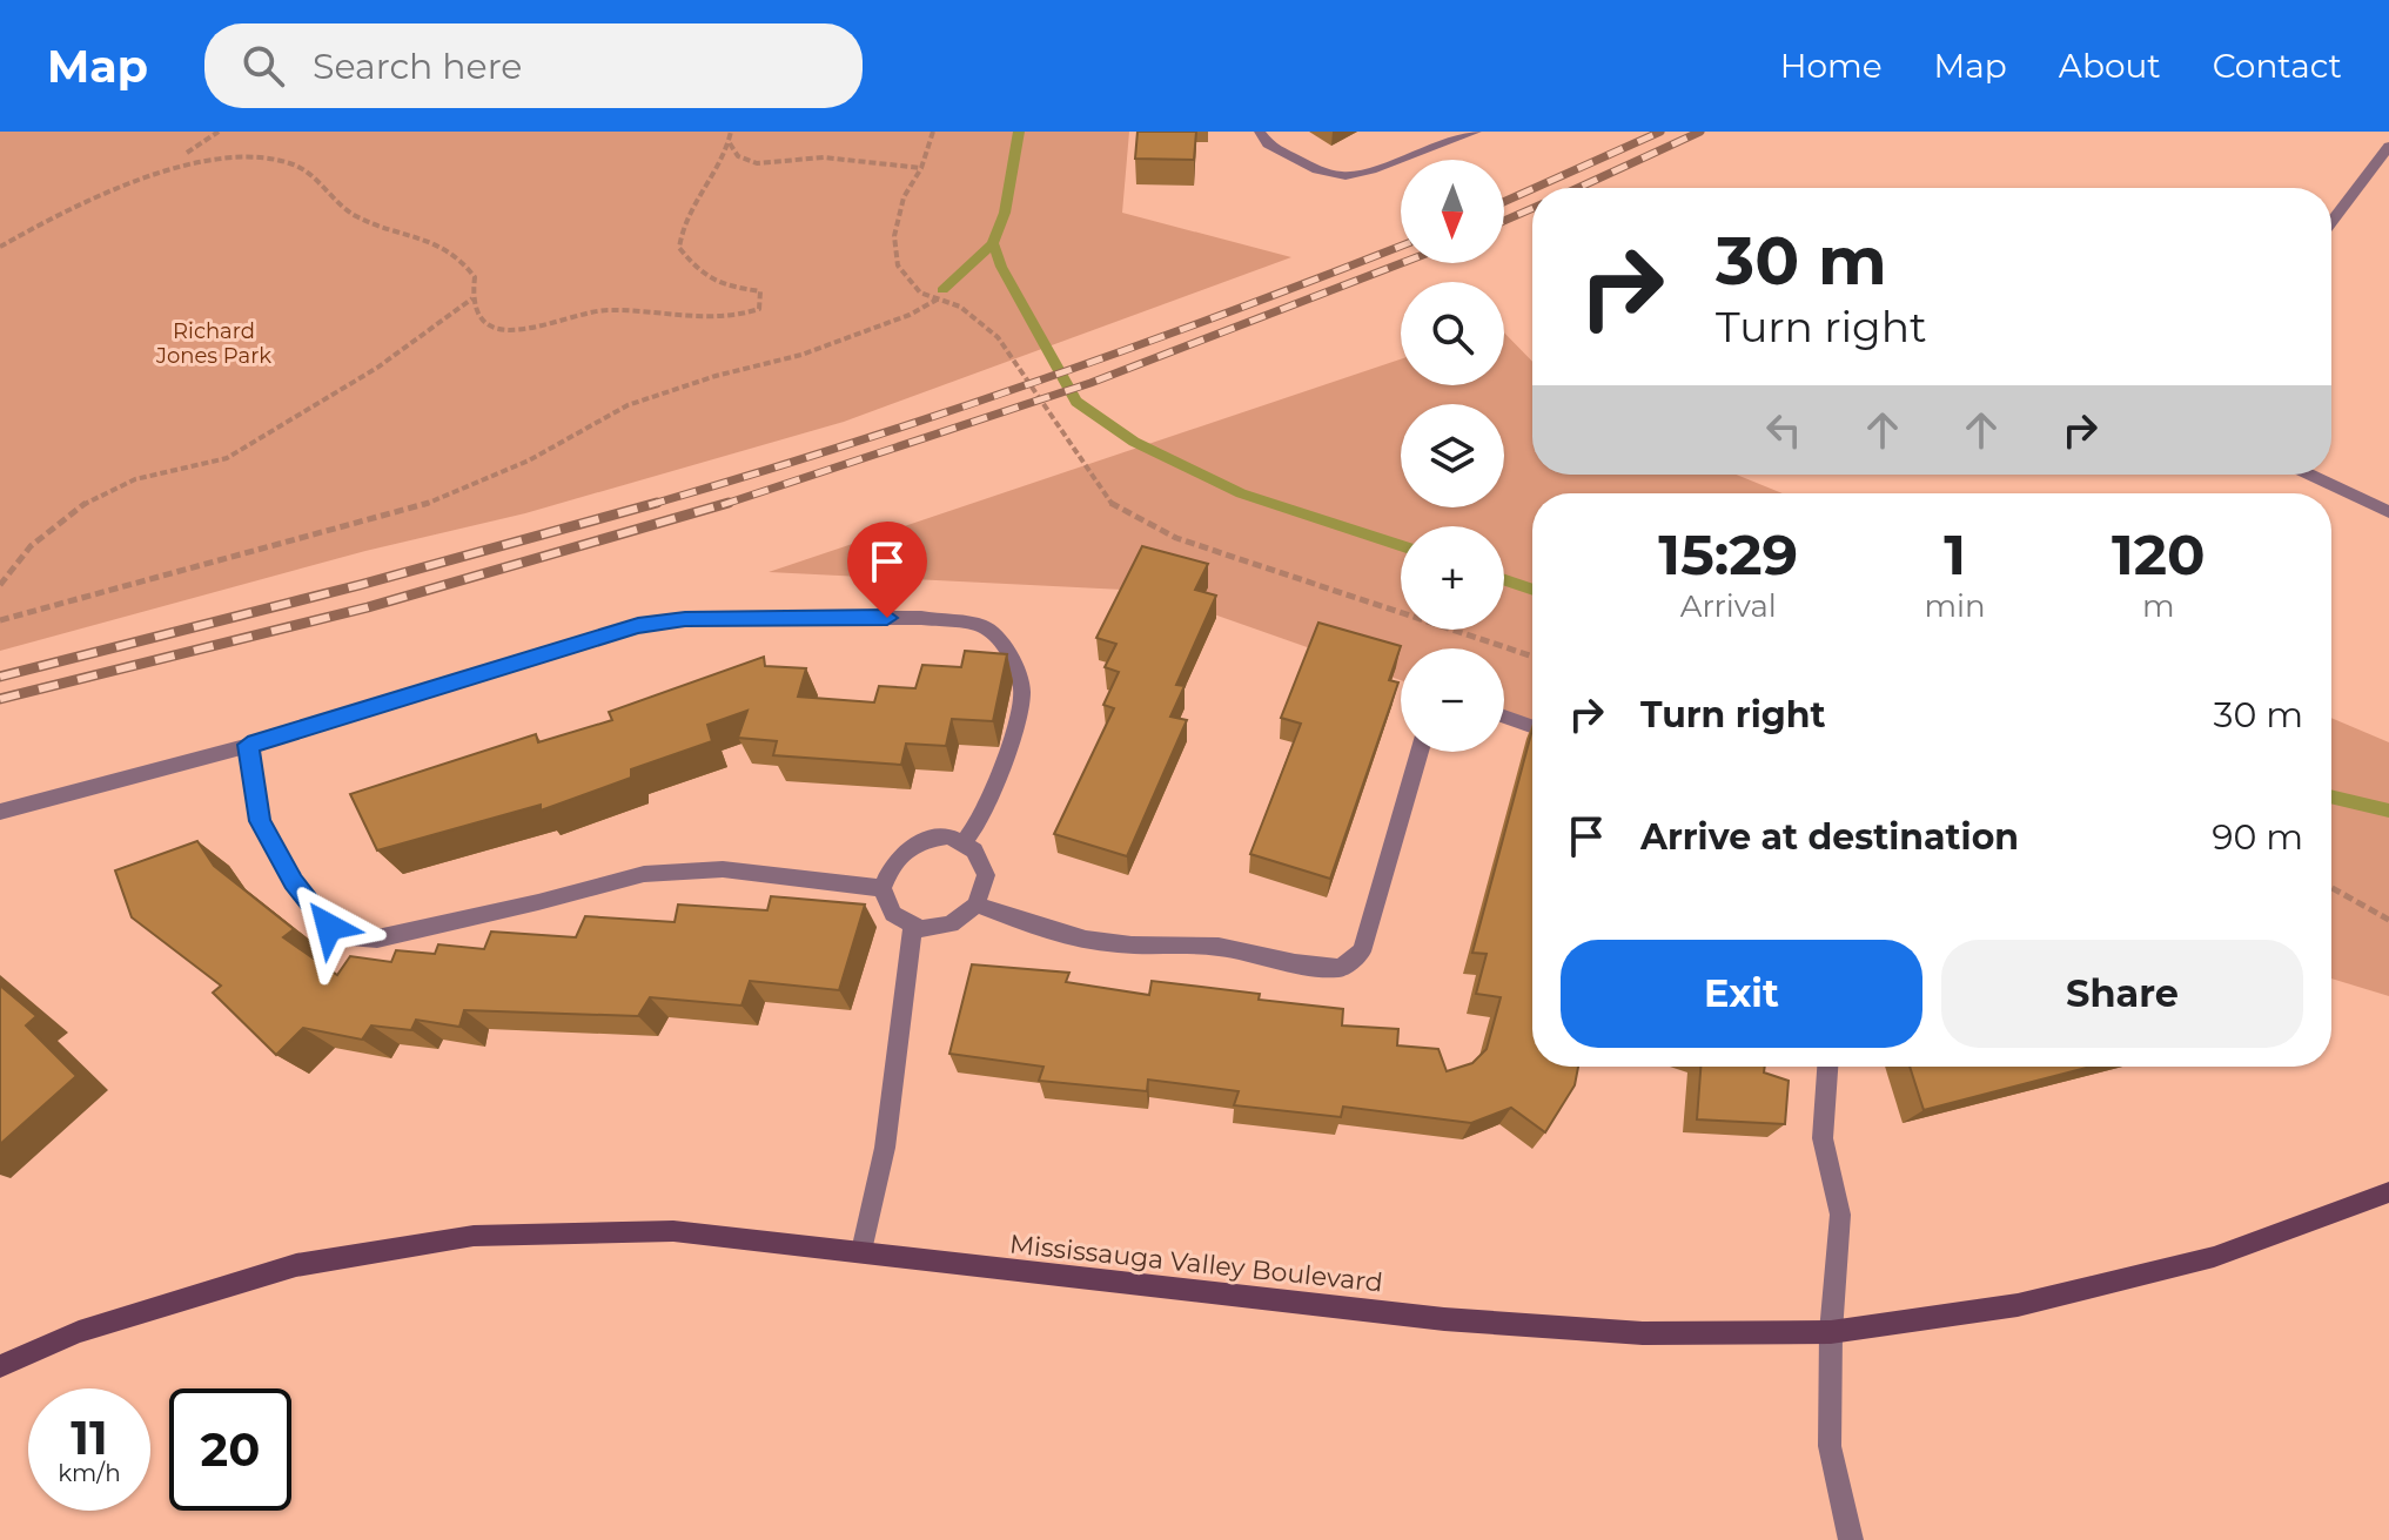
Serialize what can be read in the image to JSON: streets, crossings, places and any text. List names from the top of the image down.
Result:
{
  "streets": {
    "street": ["Mississauga Valley Boulevard"]
  },
  "parks": ["Richard Jones Park"],
  "north": "bottom",
  "page": {
    "header": "Map",
    "search": "Search here",
    "nav": [
      "Home",
      "Map",
      "About",
      "Contact"
    ],
    "map_buttons": ["+", "−"],
    "turn": ["30 m", "Turn right"],
    "eta": [
      "15:29",
      "Arrival",
      "1",
      "min",
      "120",
      "m"
    ],
    "list": [
      {
        "name": "Turn right",
        "value": "30 m"
      },
      {
        "name": "Arrive at destination",
        "value": "90 m"
      }
    ],
    "buttons": ["Exit", "Share"],
    "speed": "11 km/h",
    "limit": "20"
  }
}
